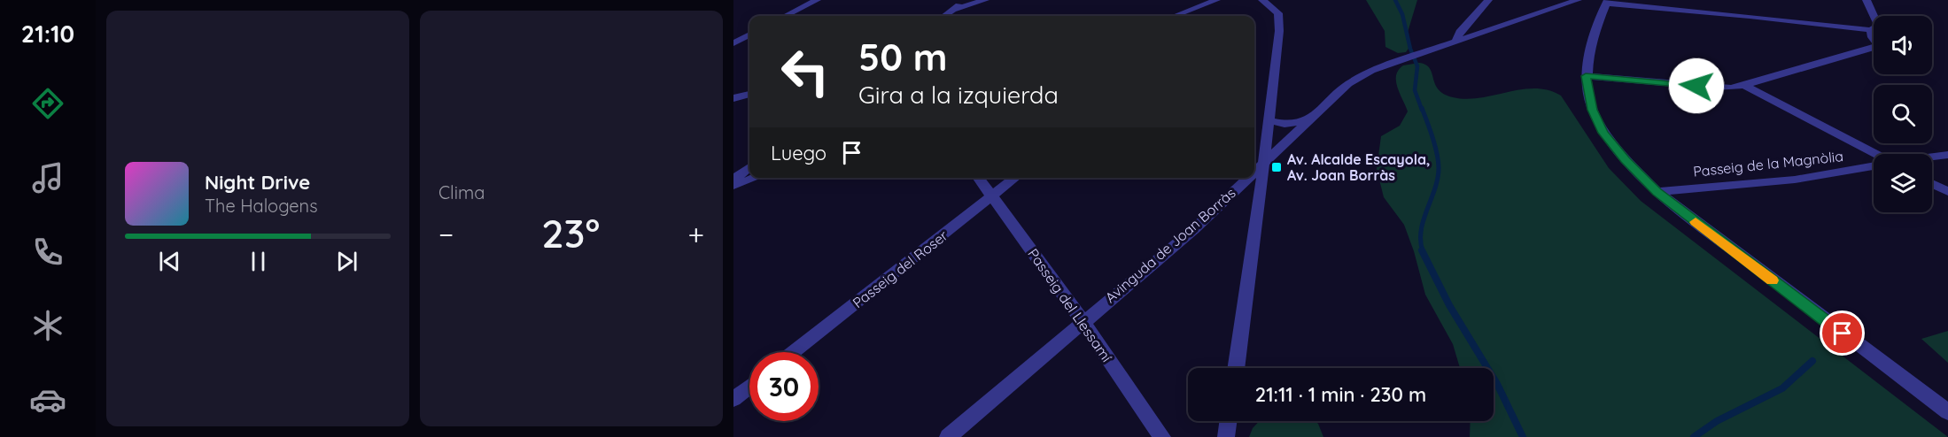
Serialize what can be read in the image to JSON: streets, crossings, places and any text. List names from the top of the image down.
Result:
{
  "streets": {
    "street": [
      "Passeig de la Magnòlia",
      "Avinguda de Joan Borràs",
      "Passeig del Roser",
      "Passeig del Llessamí"
    ]
  },
  "crossings": [
    ["Avinguda de Joan Borràs", "Passeig del Llessamí"],
    ["Passeig del Roser", "Passeig del Llessamí"]
  ],
  "places": {
    "transit": ["Av. Alcalde Escayola, Av. Joan Borràs"]
  },
  "page": {
    "tabs": "21:10",
    "tile": "Clima",
    "turn": ["50 m", "Gira a la izquierda"],
    "then": "Luego",
    "song": ["Night Drive", "The Halogens"],
    "heat": ["−", "23°", "+"],
    "limit": "30",
    "trip": "21:11 · 1 min · 230 m"
  }
}
